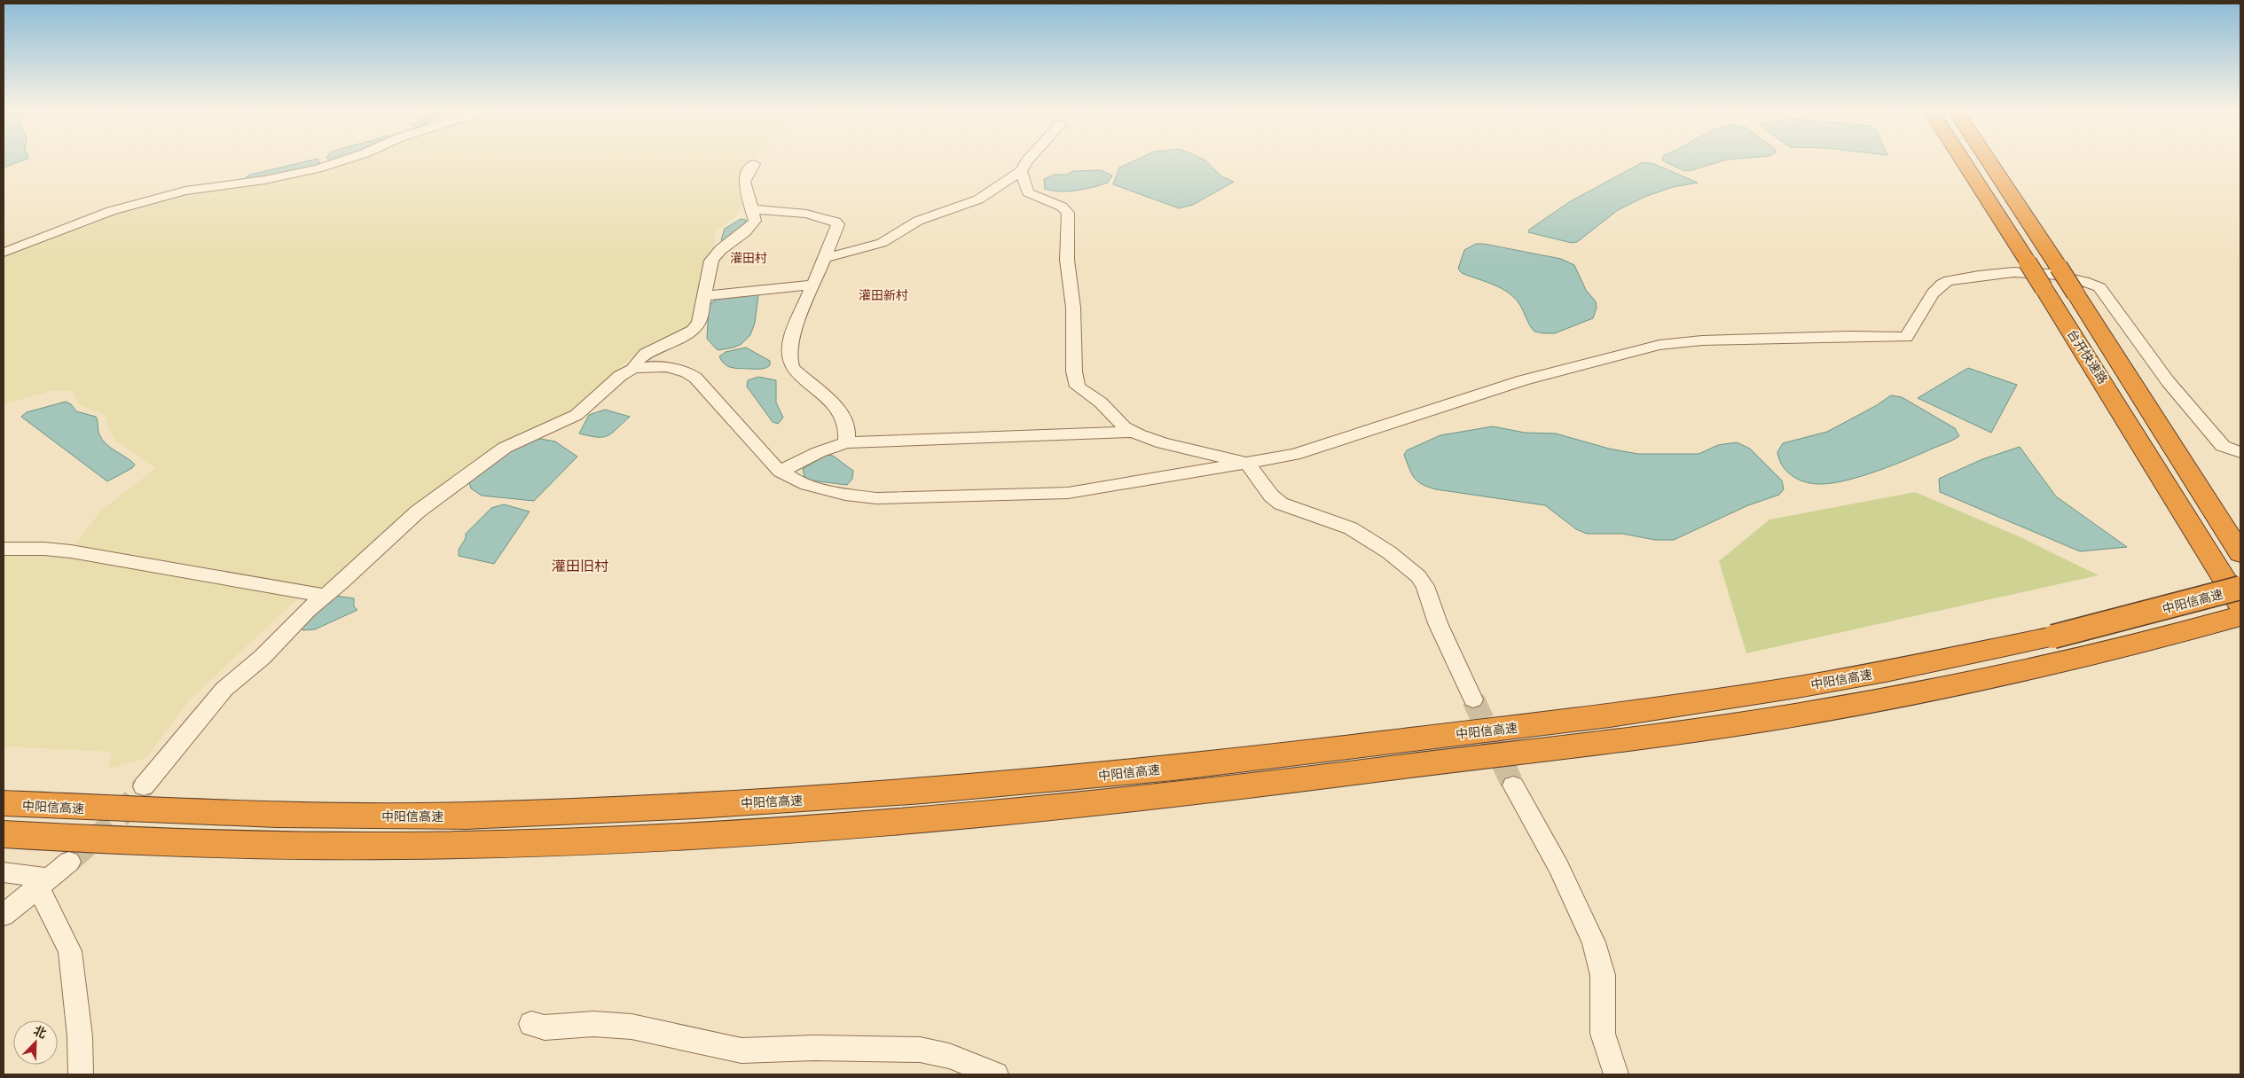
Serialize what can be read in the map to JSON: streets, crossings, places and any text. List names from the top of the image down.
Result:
{
  "streets": {
    "highway": ["台开快速路", "中阳信高速"]
  },
  "districts": ["灌田村", "灌田新村", "灌田旧村"],
  "north": "top right"
}
